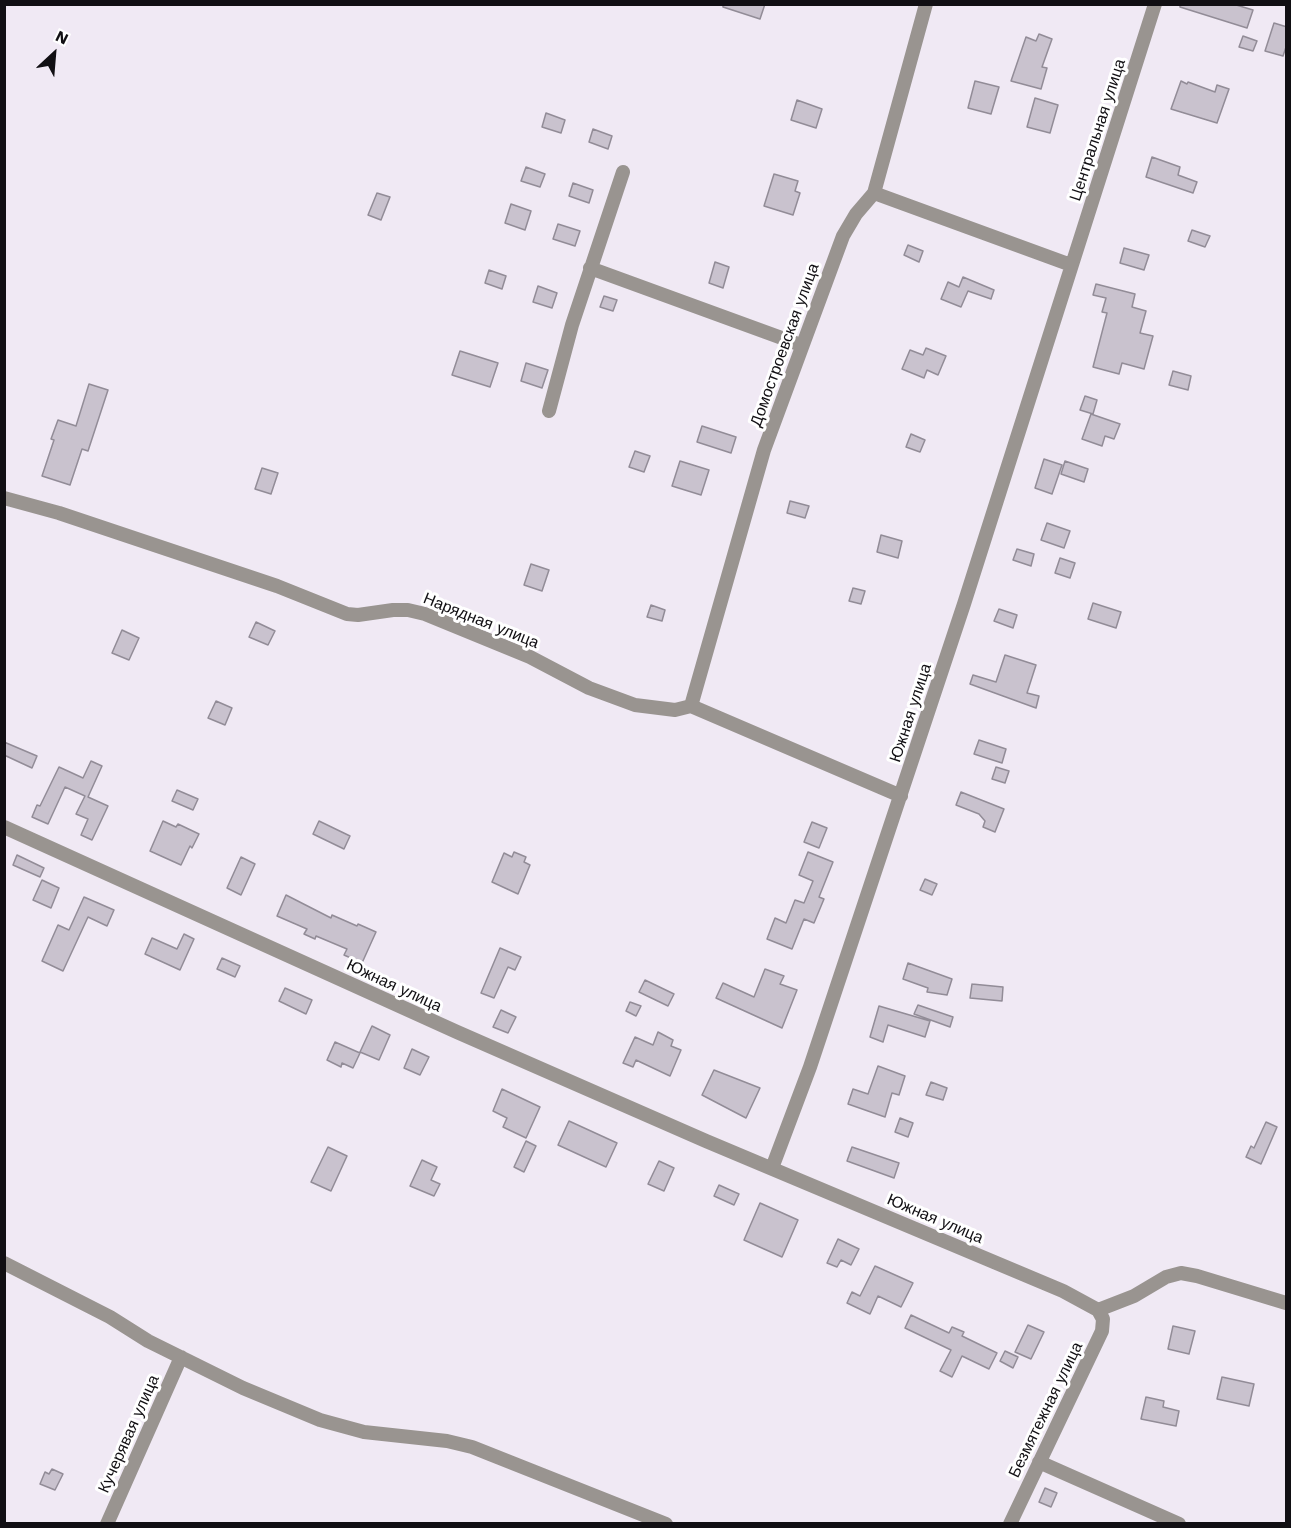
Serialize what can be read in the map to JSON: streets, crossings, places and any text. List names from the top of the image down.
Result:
{
  "streets": {
    "street": [
      "Центральная улица",
      "Домостроевская улица",
      "Нарядная улица",
      "Южная улица",
      "Безмятежная улица",
      "Кучерявая улица"
    ]
  },
  "crossings": [
    ["Центральная улица", "Южная улица"],
    ["Домостроевская улица", "Нарядная улица"],
    ["Нарядная улица", "Южная улица"],
    ["Южная улица", "Безмятежная улица"]
  ],
  "north": "top right"
}
